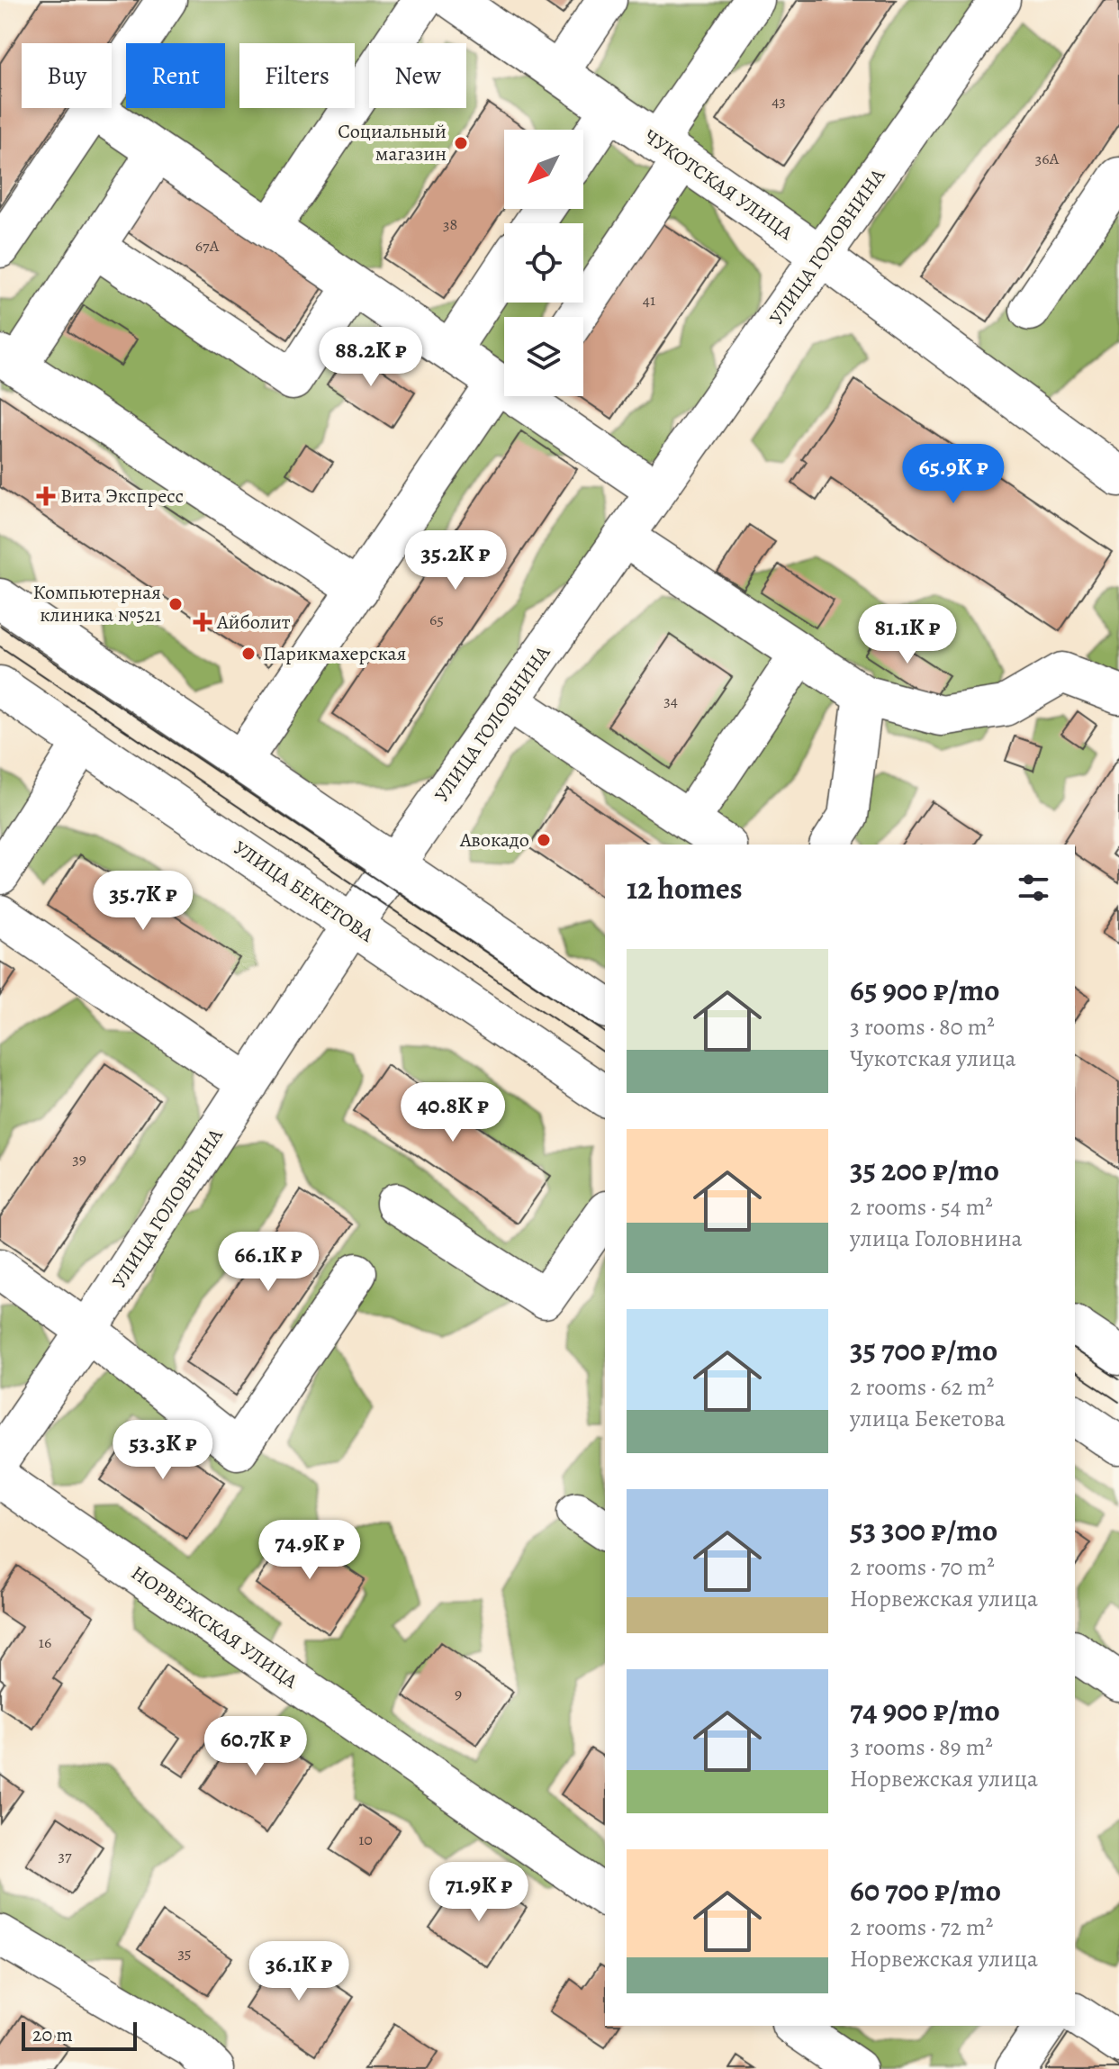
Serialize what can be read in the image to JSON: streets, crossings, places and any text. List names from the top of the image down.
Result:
{
  "streets": {
    "street": [
      "ЧУКОТСКАЯ УЛИЦА",
      "УЛИЦА ГОЛОВНИНА",
      "УЛИЦА БЕКЕТОВА",
      "НОРВЕЖСКАЯ УЛИЦА"
    ]
  },
  "crossings": [
    ["ЧУКОТСКАЯ УЛИЦА", "УЛИЦА ГОЛОВНИНА"],
    ["УЛИЦА ГОЛОВНИНА", "УЛИЦА БЕКЕТОВА"]
  ],
  "places": {
    "other": [
      "Социальный магазин",
      "Компьютерная клиника №521",
      "Парикмахерская",
      "Авокадо"
    ],
    "health": ["Вита Экспресс", "Айболит"]
  },
  "house_numbers": [
    "43",
    "36А",
    "38",
    "67А",
    "41",
    "65",
    "34",
    "39",
    "16",
    "9",
    "10",
    "37",
    "35"
  ],
  "scale_bar": "20 m",
  "north": "bottom left",
  "page": {
    "chip": [
      "Buy",
      "Rent",
      "Filters",
      "New"
    ],
    "price": [
      "88.2K ₽",
      "65.9K ₽",
      "35.2K ₽",
      "81.1K ₽",
      "35.7K ₽",
      "40.8K ₽",
      "66.1K ₽",
      "53.3K ₽",
      "74.9K ₽",
      "60.7K ₽",
      "71.9K ₽",
      "36.1K ₽"
    ],
    "heading": "12 homes",
    "list": [
      {
        "name": "65 900 ₽/mo",
        "note": "3 rooms · 80 m² · Чукотская улица"
      },
      {
        "name": "35 200 ₽/mo",
        "note": "2 rooms · 54 m² · улица Головнина"
      },
      {
        "name": "35 700 ₽/mo",
        "note": "2 rooms · 62 m² · улица Бекетова"
      },
      {
        "name": "53 300 ₽/mo",
        "note": "2 rooms · 70 m² · Норвежская улица"
      },
      {
        "name": "74 900 ₽/mo",
        "note": "3 rooms · 89 m² · Норвежская улица"
      },
      {
        "name": "60 700 ₽/mo",
        "note": "2 rooms · 72 m² · Норвежская улица"
      }
    ],
    "scale": "20 m"
  }
}
